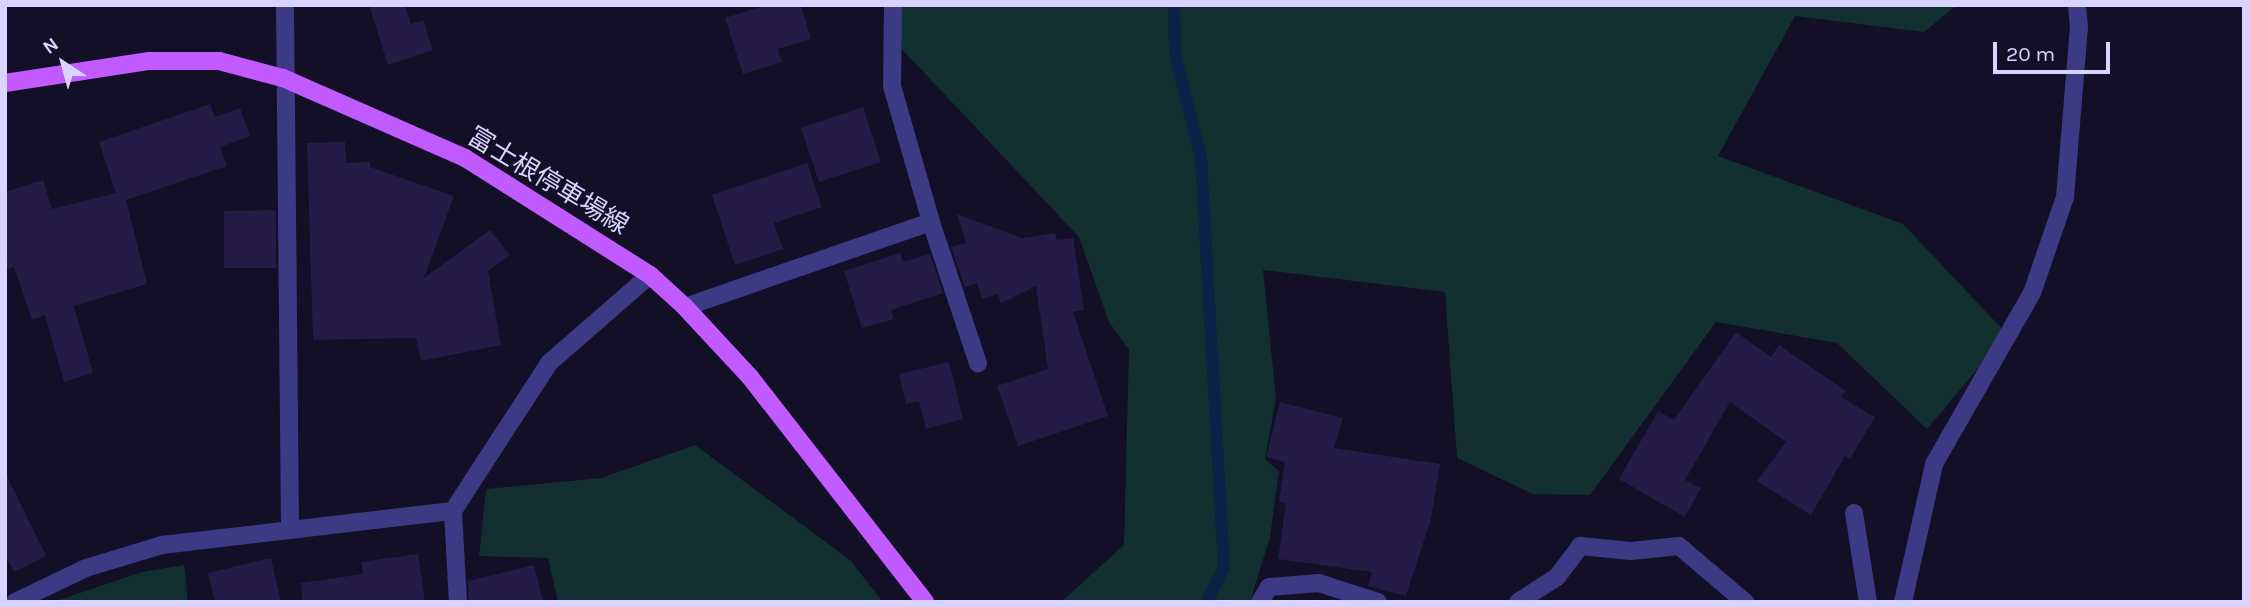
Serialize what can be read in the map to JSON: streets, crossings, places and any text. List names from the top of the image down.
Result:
{
  "streets": {
    "main road": ["富士根停車場線"]
  },
  "scale_bar": "20 m",
  "north": "top left"
}
